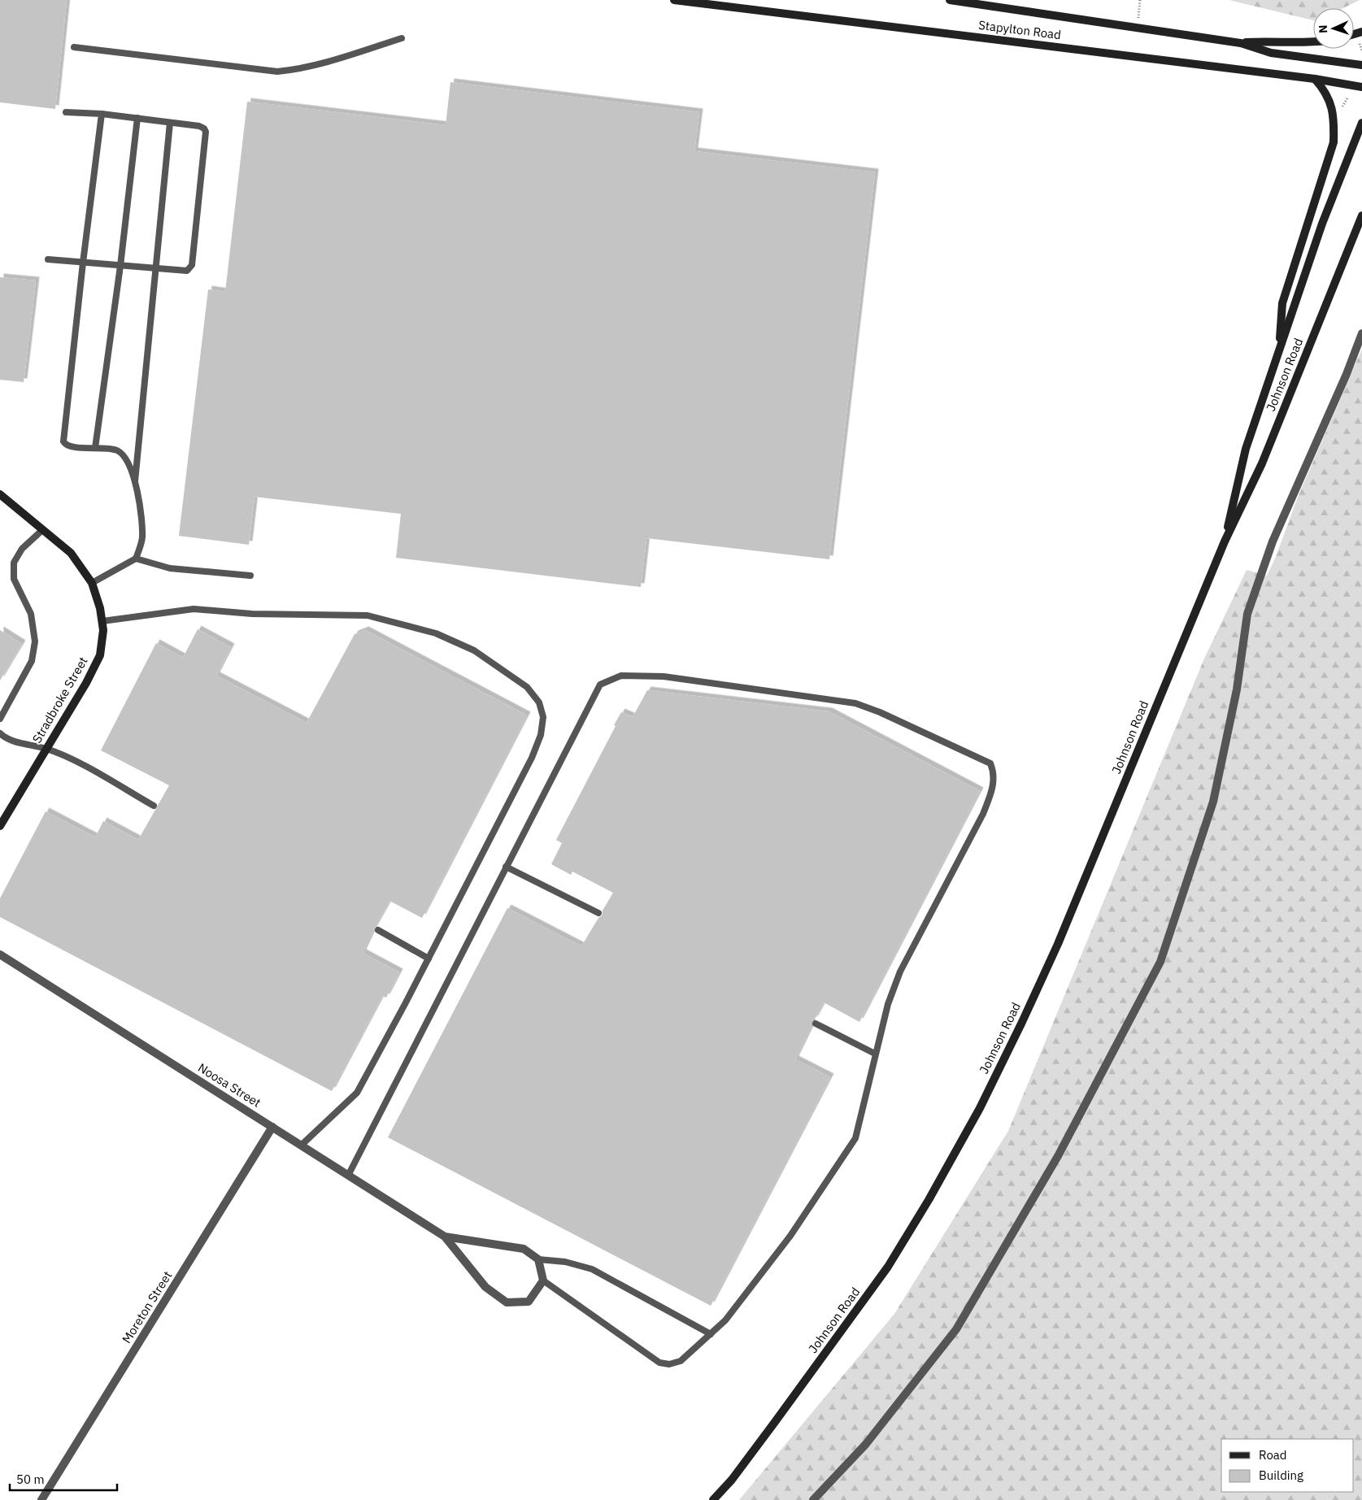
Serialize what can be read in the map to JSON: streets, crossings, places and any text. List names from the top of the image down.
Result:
{
  "streets": {
    "main road": ["Stapylton Road", "Johnson Road", "Stradbroke Street"],
    "street": ["Noosa Street", "Moreton Street"]
  },
  "crossings": [
    ["Stapylton Road", "Johnson Road"],
    ["Noosa Street", "Moreton Street"]
  ],
  "legend": ["Road", "Building"],
  "scale_bar": "50 m",
  "north": "left"
}
